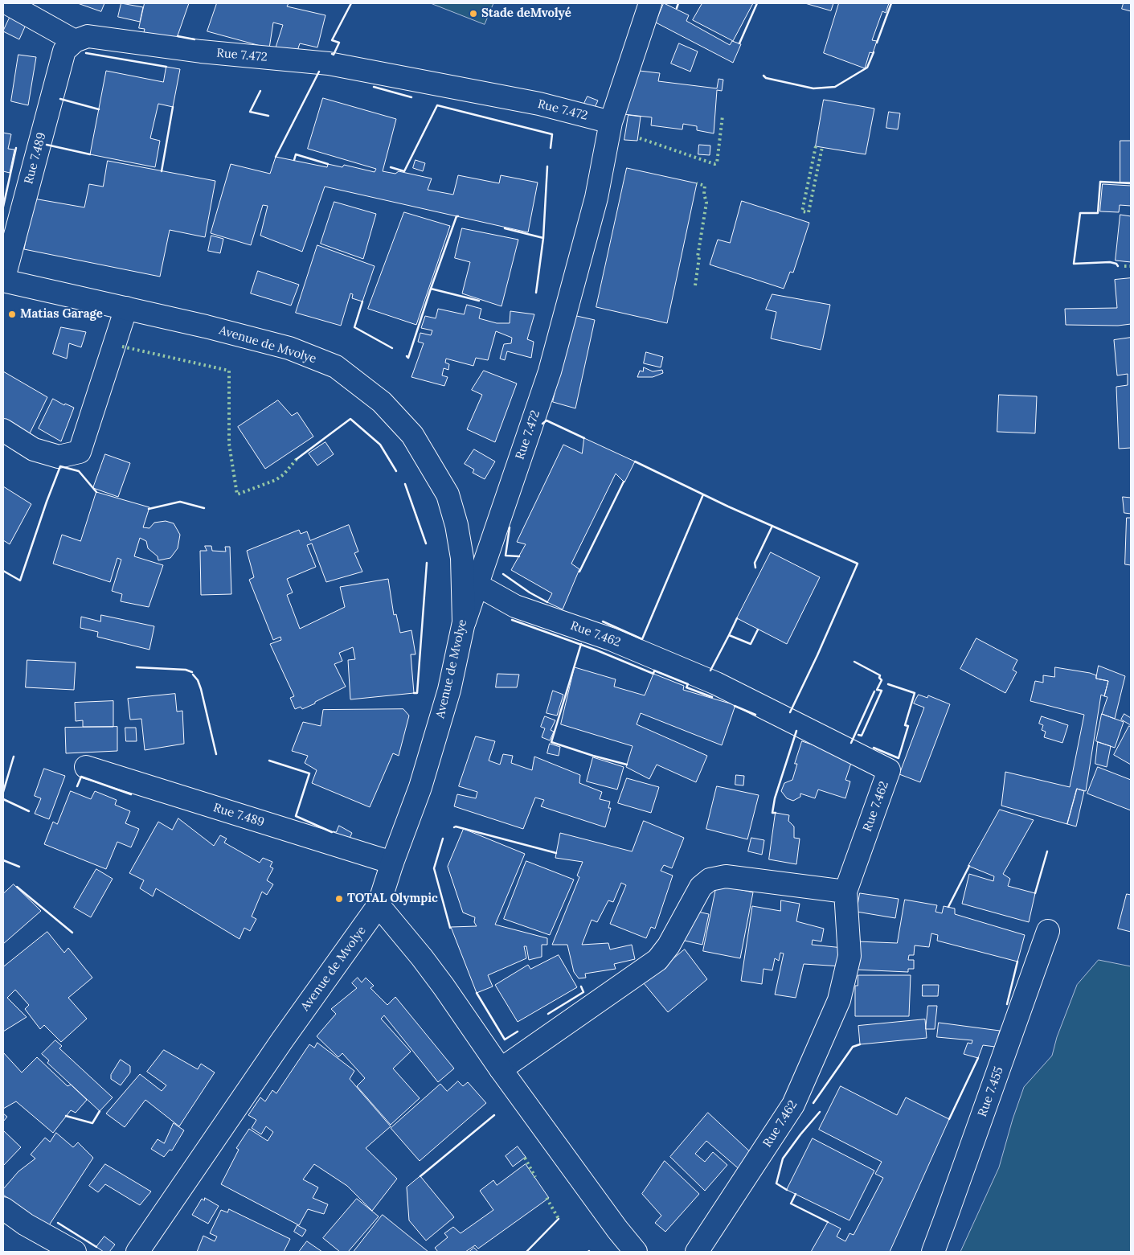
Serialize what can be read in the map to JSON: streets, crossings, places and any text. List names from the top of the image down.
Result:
{
  "streets": {
    "street": [
      "Rue 7.472",
      "Rue 7.489",
      "Avenue de Mvolye",
      "Rue 7.462",
      "Rue 7.455"
    ]
  },
  "crossings": [
    ["Rue 7.472", "Rue 7.489"],
    ["Rue 7.472", "Avenue de Mvolye"],
    ["Rue 7.472", "Rue 7.462"],
    ["Rue 7.489", "Avenue de Mvolye"]
  ],
  "places": ["Stade deMvolyé", "Matias Garage", "TOTAL Olympic"]
}
